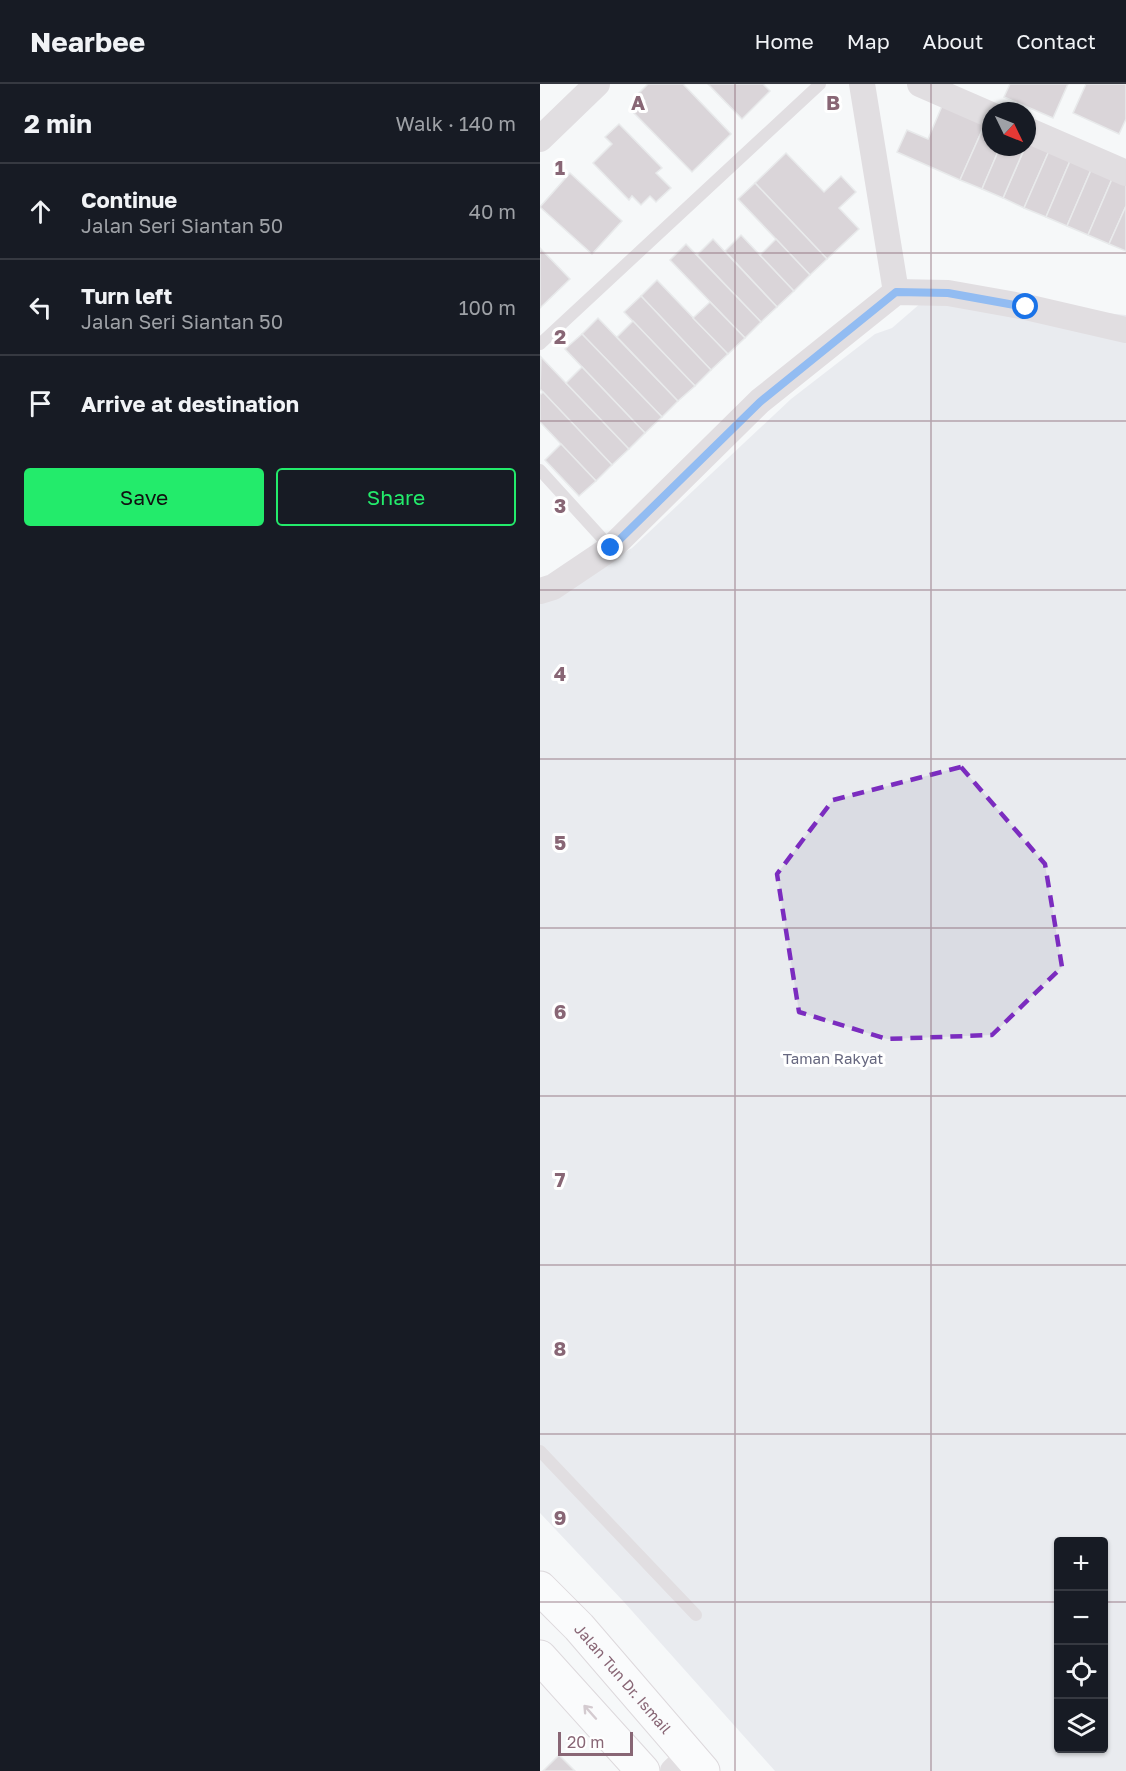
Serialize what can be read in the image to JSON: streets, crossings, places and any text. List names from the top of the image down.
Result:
{
  "streets": {
    "street": ["Jalan Tun Dr. Ismail"]
  },
  "parks": ["Taman Rakyat"],
  "scale_bar": "20 m",
  "north": "bottom right",
  "page": {
    "header": "Nearbee",
    "nav": [
      "Home",
      "Map",
      "About",
      "Contact"
    ],
    "heading": ["2 min", "Walk · 140 m"],
    "list": [
      ["Continue", "Jalan Seri Siantan 50", "40 m"],
      ["Turn left", "Jalan Seri Siantan 50", "100 m"],
      "Arrive at destination"
    ],
    "buttons": ["Save", "Share"],
    "map_buttons": ["+", "−"],
    "scale": "20 m"
  },
  "grid": {
    "columns": ["A", "B"],
    "rows": [
      "1",
      "2",
      "3",
      "4",
      "5",
      "6",
      "7",
      "8",
      "9"
    ]
  }
}
